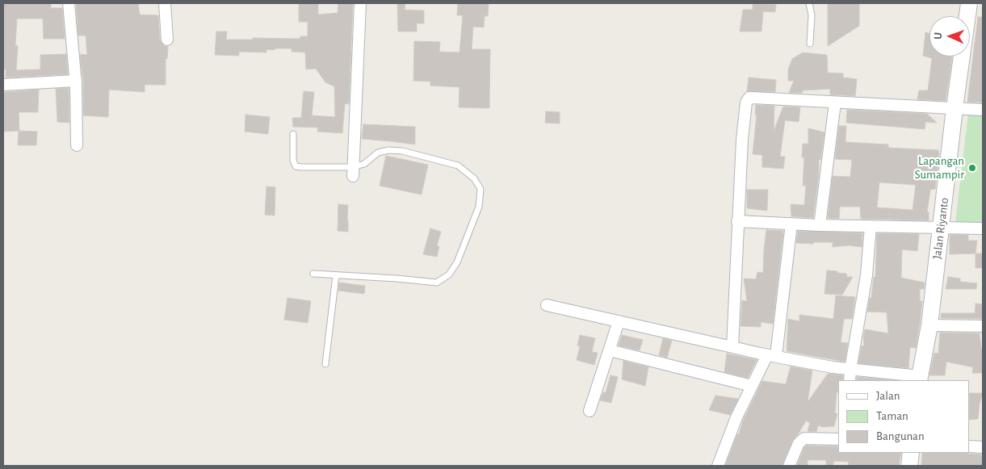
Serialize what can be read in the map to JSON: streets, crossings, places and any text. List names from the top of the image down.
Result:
{
  "streets": {
    "street": ["Jalan Riyanto"]
  },
  "places": ["Lapangan Sumampir"],
  "legend": ["Jalan", "Taman", "Bangunan"],
  "north": "left"
}
